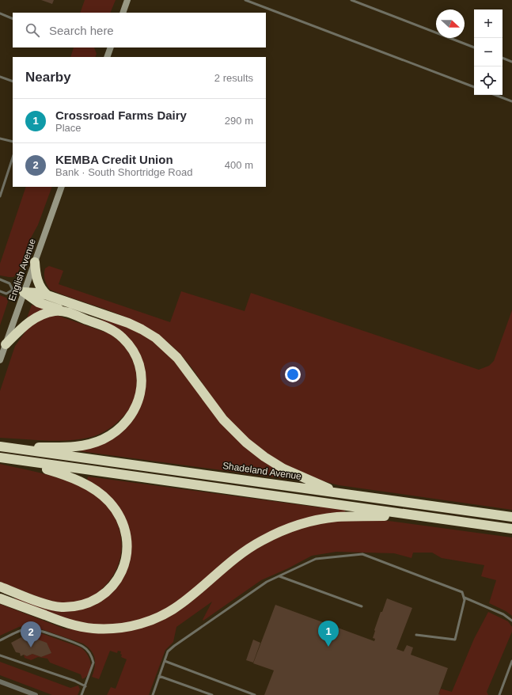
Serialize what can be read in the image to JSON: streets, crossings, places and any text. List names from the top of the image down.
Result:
{
  "streets": {
    "highway": ["Shadeland Avenue"],
    "street": ["English Avenue"]
  },
  "north": "right",
  "page": {
    "map_buttons": ["+", "−"],
    "search": "Search here",
    "heading": ["Nearby", "2 results"],
    "list": [
      {
        "mark": "1",
        "name": "Crossroad Farms Dairy",
        "note": "Place",
        "value": "290 m"
      },
      {
        "mark": "2",
        "name": "KEMBA Credit Union",
        "note": "Bank · South Shortridge Road",
        "value": "400 m"
      }
    ],
    "pins": ["1", "2"]
  }
}
